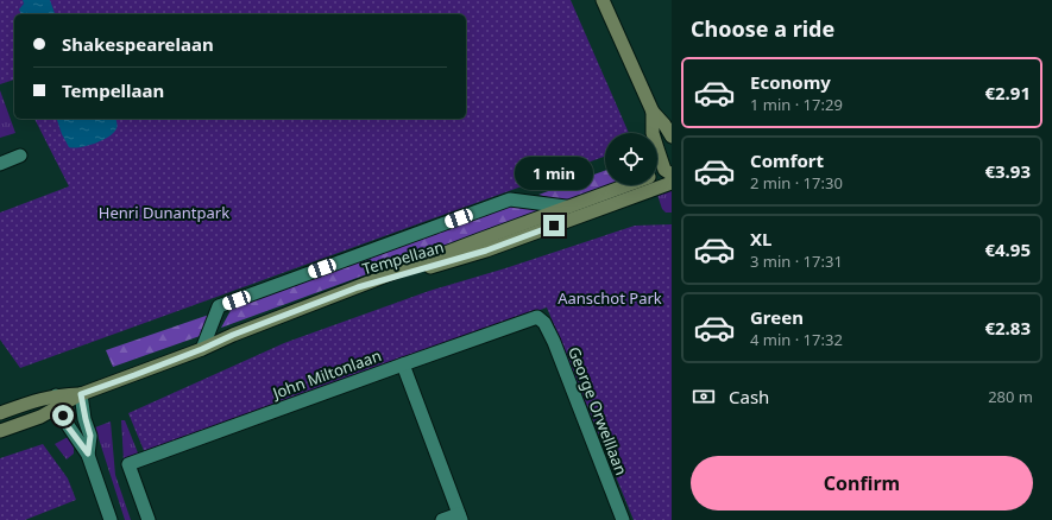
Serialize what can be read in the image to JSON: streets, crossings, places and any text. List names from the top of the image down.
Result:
{
  "streets": {
    "main road": ["Tempellaan"],
    "street": ["John Miltonlaan", "George Orwelllaan"]
  },
  "crossings": [
    ["John Miltonlaan", "George Orwelllaan"]
  ],
  "parks": ["Henri Dunantpark", "Aanschot Park"],
  "page": {
    "heading": "Choose a ride",
    "banner": ["Shakespearelaan", "Tempellaan"],
    "list": [
      {
        "name": "Economy",
        "note": "1 min · 17:29",
        "value": "€2.91"
      },
      {
        "name": "Comfort",
        "note": "2 min · 17:30",
        "value": "€3.93"
      },
      {
        "name": "XL",
        "note": "3 min · 17:31",
        "value": "€4.95"
      },
      {
        "name": "Green",
        "note": "4 min · 17:32",
        "value": "€2.83"
      }
    ],
    "bubble": "1 min",
    "pay": ["Cash", "280 m"],
    "buttons": "Confirm"
  }
}
